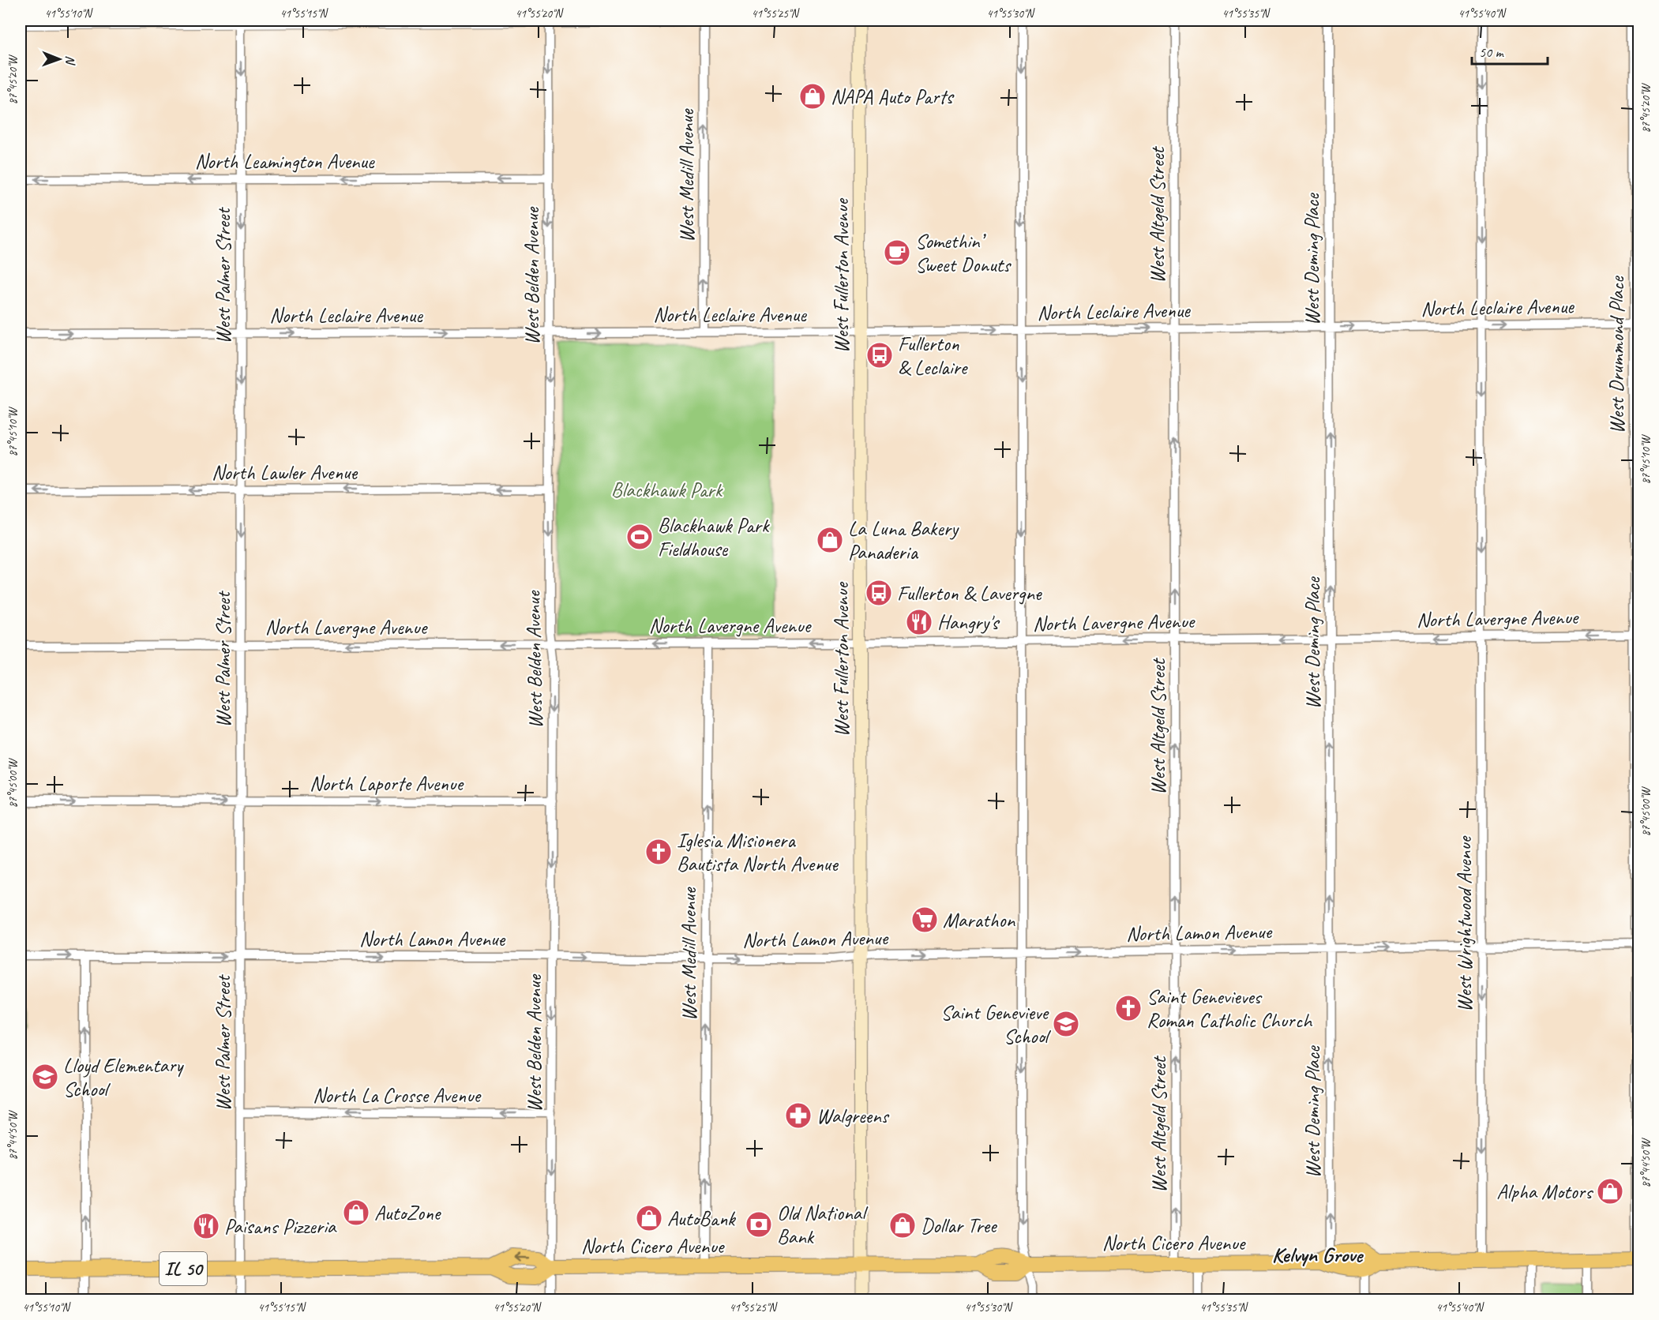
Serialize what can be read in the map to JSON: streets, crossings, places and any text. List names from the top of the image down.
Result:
{
  "streets": {
    "main road": ["West Fullerton Avenue", "North Cicero Avenue", "IL 50"],
    "street": [
      "North Leamington Avenue",
      "West Medill Avenue",
      "West Altgeld Street",
      "West Deming Place",
      "West Palmer Street",
      "West Belden Avenue",
      "North Leclaire Avenue",
      "West Drummond Place",
      "North Lawler Avenue",
      "North Lavergne Avenue",
      "North Laporte Avenue",
      "West Wrightwood Avenue",
      "North Lamon Avenue",
      "North La Crosse Avenue"
    ]
  },
  "crossings": [
    ["North Leamington Avenue", "West Palmer Street"],
    ["North Leamington Avenue", "West Belden Avenue"],
    ["West Medill Avenue", "North Leclaire Avenue"],
    ["West Medill Avenue", "North Lavergne Avenue"],
    ["West Medill Avenue", "North Lamon Avenue"],
    ["West Medill Avenue", "North Cicero Avenue"],
    ["West Altgeld Street", "North Leclaire Avenue"],
    ["West Altgeld Street", "North Lavergne Avenue"],
    ["West Altgeld Street", "North Lamon Avenue"],
    ["West Altgeld Street", "North Cicero Avenue"],
    ["West Deming Place", "North Leclaire Avenue"],
    ["West Deming Place", "North Lavergne Avenue"],
    ["West Deming Place", "North Lamon Avenue"],
    ["West Deming Place", "North Cicero Avenue"],
    ["West Palmer Street", "North Leclaire Avenue"],
    ["West Palmer Street", "North Lawler Avenue"],
    ["West Palmer Street", "North Lavergne Avenue"],
    ["West Palmer Street", "North Laporte Avenue"],
    ["West Palmer Street", "North Lamon Avenue"],
    ["West Palmer Street", "North La Crosse Avenue"],
    ["West Palmer Street", "North Cicero Avenue"],
    ["West Belden Avenue", "North Leclaire Avenue"],
    ["West Belden Avenue", "North Lawler Avenue"],
    ["West Belden Avenue", "North Lavergne Avenue"],
    ["West Belden Avenue", "North Laporte Avenue"],
    ["West Belden Avenue", "North Lamon Avenue"],
    ["West Belden Avenue", "North La Crosse Avenue"],
    ["West Belden Avenue", "North Cicero Avenue"],
    ["West Fullerton Avenue", "North Leclaire Avenue"],
    ["West Fullerton Avenue", "North Lavergne Avenue"],
    ["West Fullerton Avenue", "North Lamon Avenue"],
    ["West Fullerton Avenue", "North Cicero Avenue"],
    ["North Leclaire Avenue", "West Drummond Place"],
    ["North Leclaire Avenue", "West Wrightwood Avenue"],
    ["West Drummond Place", "North Lavergne Avenue"],
    ["West Drummond Place", "North Lamon Avenue"],
    ["West Drummond Place", "North Cicero Avenue"],
    ["North Lavergne Avenue", "West Wrightwood Avenue"],
    ["West Wrightwood Avenue", "North Lamon Avenue"],
    ["West Wrightwood Avenue", "North Cicero Avenue"]
  ],
  "one_way": [
    "North Leamington Avenue",
    "West Medill Avenue",
    "West Altgeld Street",
    "West Deming Place",
    "West Palmer Street",
    "West Belden Avenue",
    "North Leclaire Avenue",
    "North Lawler Avenue",
    "North Lavergne Avenue",
    "North Laporte Avenue",
    "West Wrightwood Avenue",
    "North Lamon Avenue",
    "North La Crosse Avenue"
  ],
  "districts": ["Kelvyn Grove"],
  "parks": ["Blackhawk Park"],
  "places": {
    "shop": [
      "NAPA Auto Parts",
      "La Luna Bakery Panaderia",
      "Alpha Motors",
      "AutoZone",
      "AutoBank",
      "Dollar Tree"
    ],
    "cafe": ["Somethin’ Sweet Donuts"],
    "bus stop": ["Fullerton & Leclaire", "Fullerton & Lavergne"],
    "sports": ["Blackhawk Park Fieldhouse"],
    "restaurant": ["Hangry's", "Paisans Pizzeria"],
    "church": ["Iglesia Misionera Bautista North Avenue", "Saint Genevieves Roman Catholic Church"],
    "supermarket": ["Marathon"],
    "school or university": ["Saint Genevieve School", "Lloyd Elementary School"],
    "pharmacy": ["Walgreens"],
    "bank": ["Old National Bank"]
  },
  "scale_bar": "50 m",
  "north": "right",
  "coordinates": [
    "41°55'10\"N",
    "41°55'15\"N",
    "41°55'20\"N",
    "41°55'25\"N",
    "41°55'30\"N",
    "41°55'35\"N",
    "41°55'40\"N",
    "87°45'20\"W",
    "87°45'10\"W",
    "87°45'00\"W",
    "87°44'50\"W"
  ]
}
